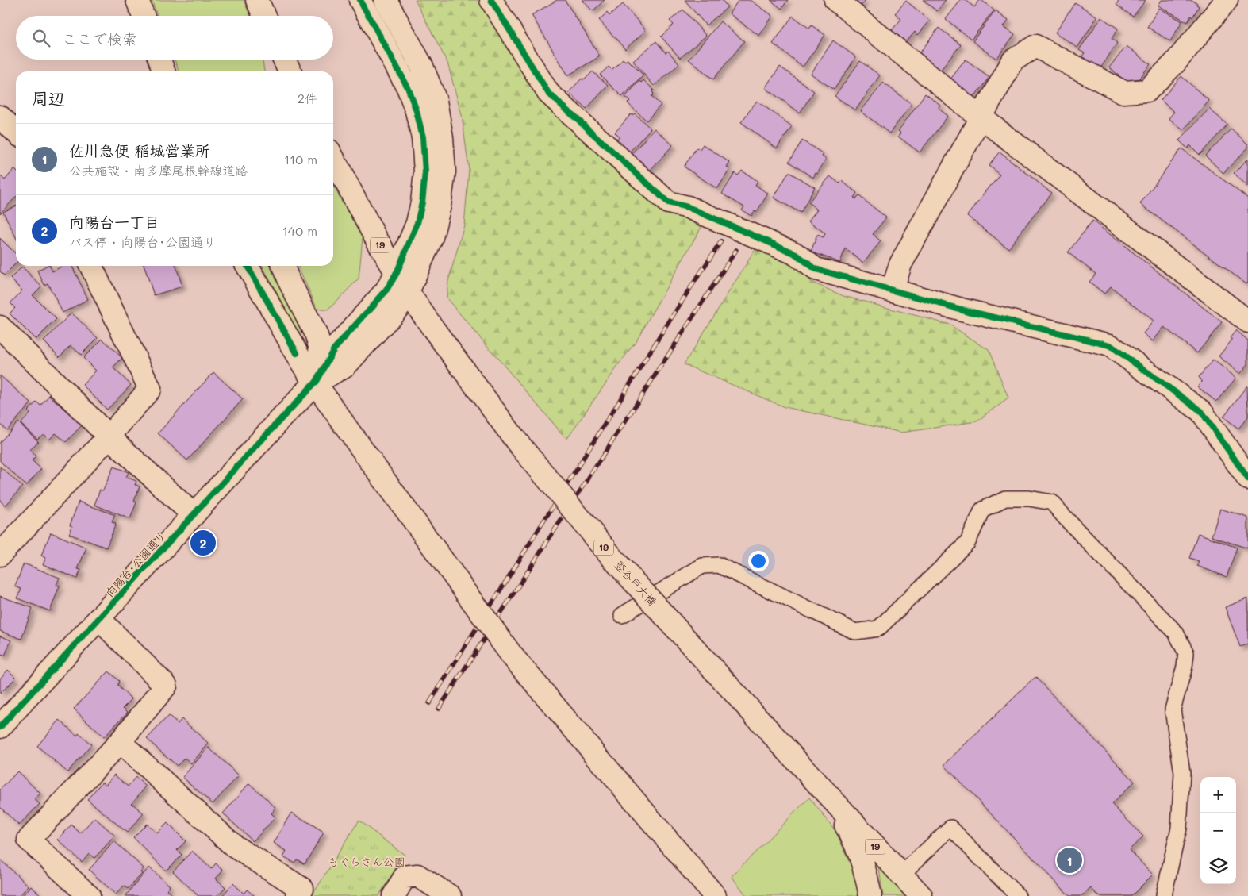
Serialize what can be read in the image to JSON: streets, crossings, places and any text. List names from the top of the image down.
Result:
{
  "streets": {
    "street": ["19", "向陽台･公園通り", "竪谷戸大橋"]
  },
  "crossings": [
    ["19", "竪谷戸大橋"]
  ],
  "parks": ["もぐらさん公園"],
  "page": {
    "search": "ここで検索",
    "heading": ["周辺", "2件"],
    "list": [
      {
        "mark": "1",
        "name": "佐川急便 稲城営業所",
        "note": "公共施設 · 南多摩尾根幹線道路",
        "value": "110 m"
      },
      {
        "mark": "2",
        "name": "向陽台一丁目",
        "note": "バス停 · 向陽台･公園通り",
        "value": "140 m"
      }
    ],
    "pins": ["2", "1"],
    "map_buttons": ["+", "−"]
  }
}
